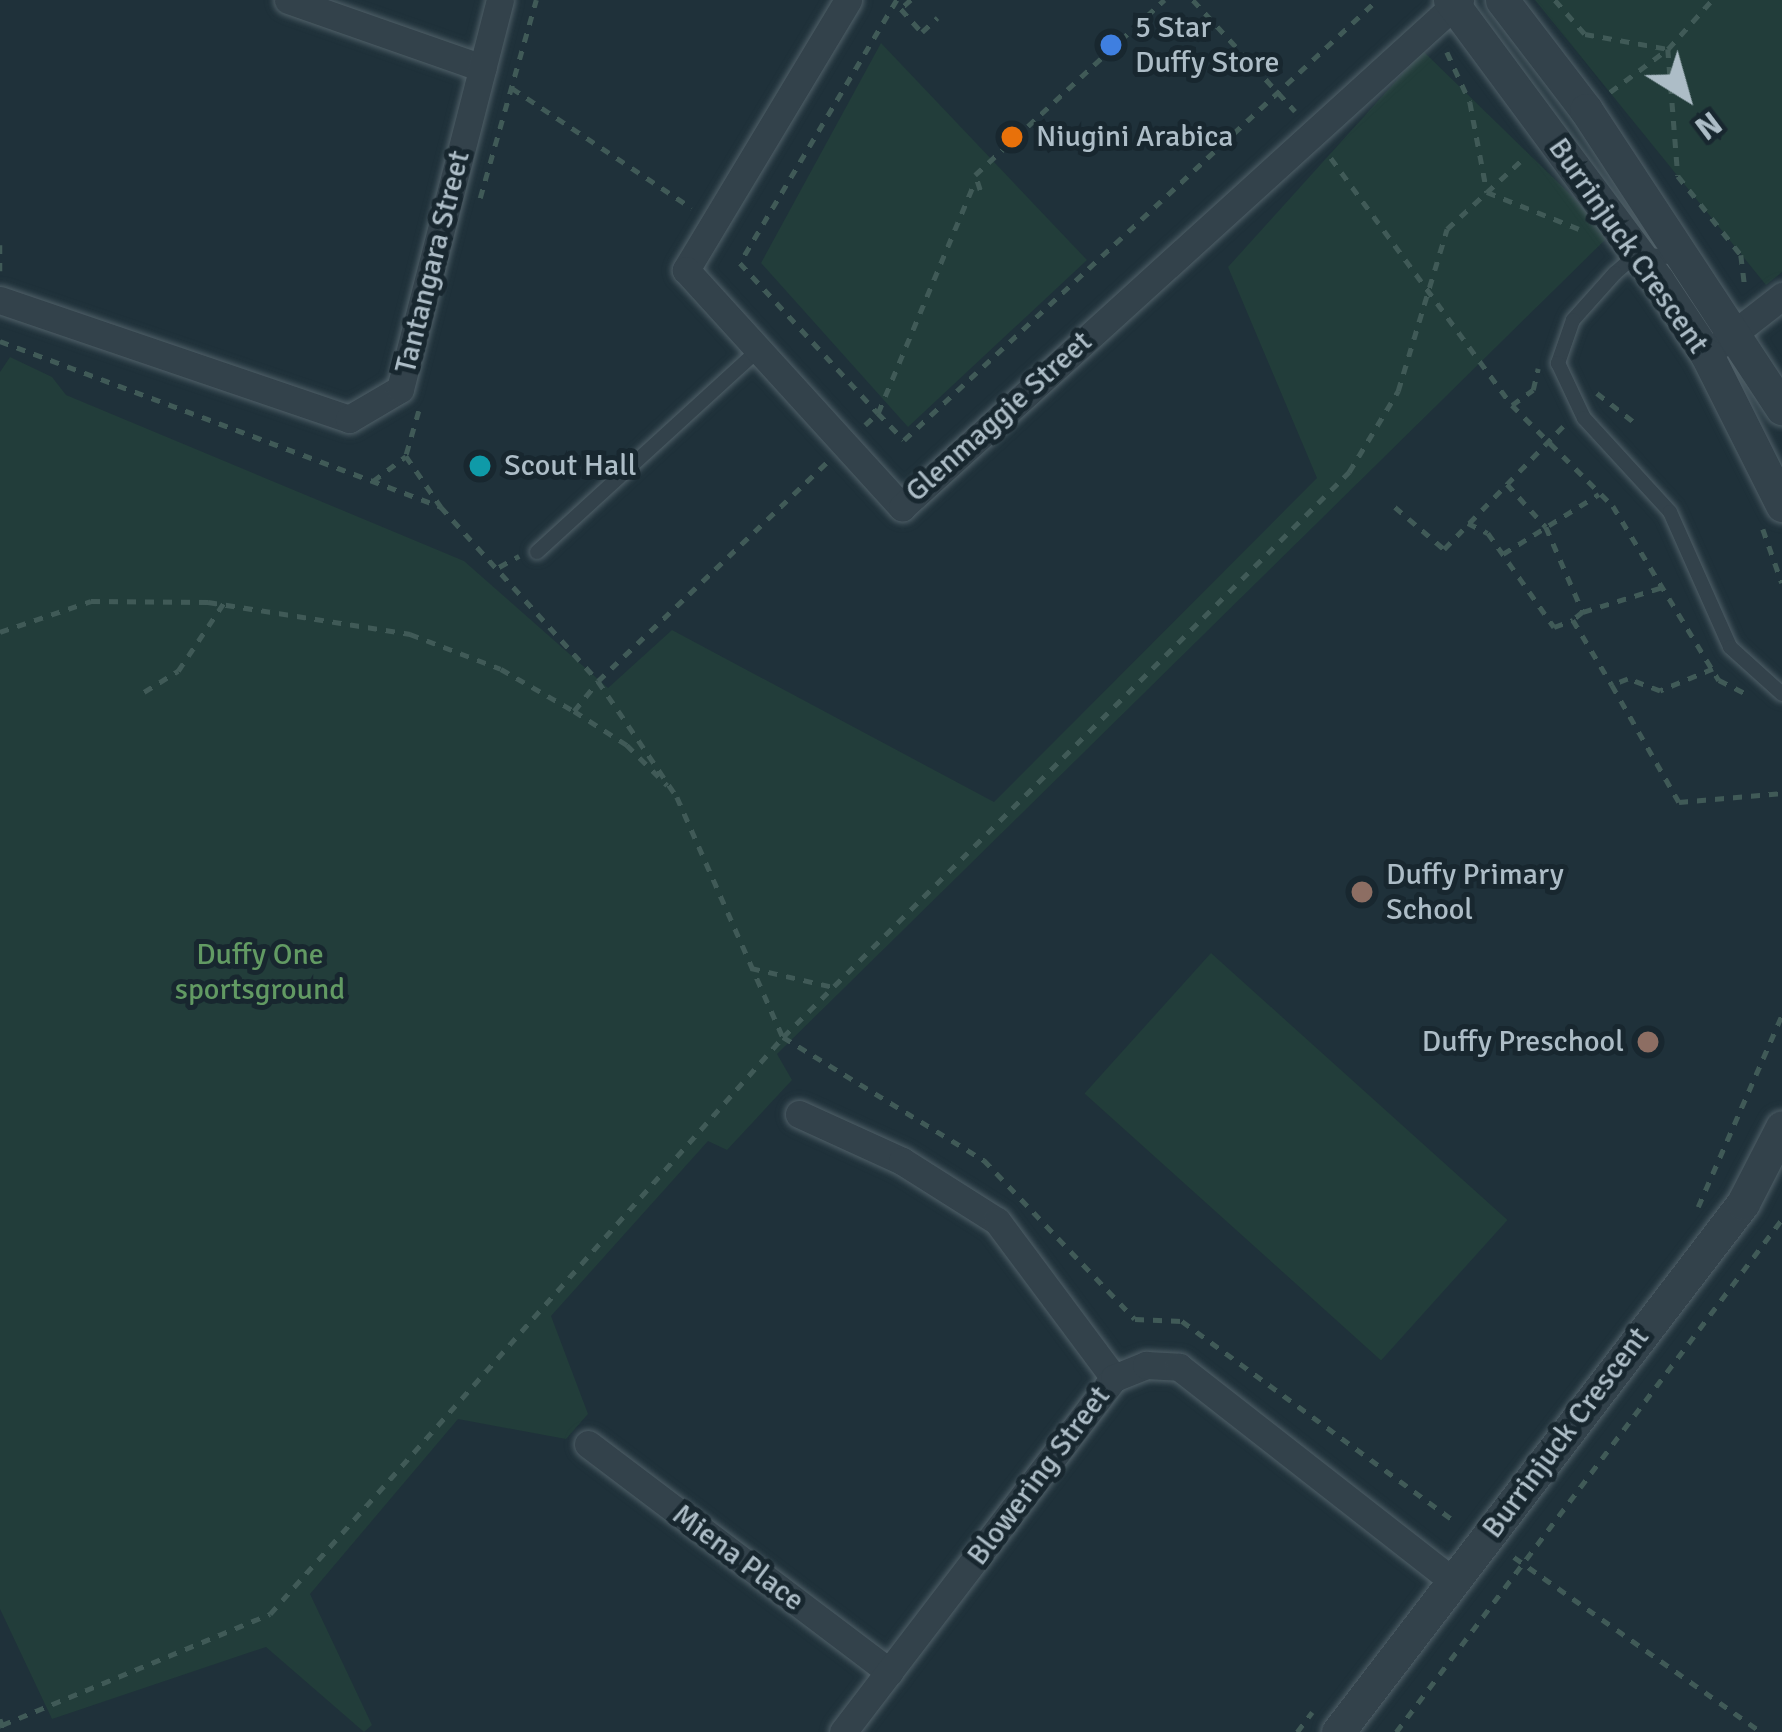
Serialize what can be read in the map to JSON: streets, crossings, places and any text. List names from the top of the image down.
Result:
{
  "streets": {
    "street": [
      "Burrinjuck Crescent",
      "Tantangara Street",
      "Glenmaggie Street",
      "Blowering Street",
      "Miena Place"
    ]
  },
  "crossings": [
    ["Burrinjuck Crescent", "Glenmaggie Street"],
    ["Burrinjuck Crescent", "Blowering Street"],
    ["Blowering Street", "Miena Place"]
  ],
  "parks": ["Duffy One sportsground"],
  "places": [
    "5 Star Duffy Store",
    "Niugini Arabica",
    "Scout Hall",
    "Duffy Primary School",
    "Duffy Preschool"
  ],
  "north": "bottom right"
}
